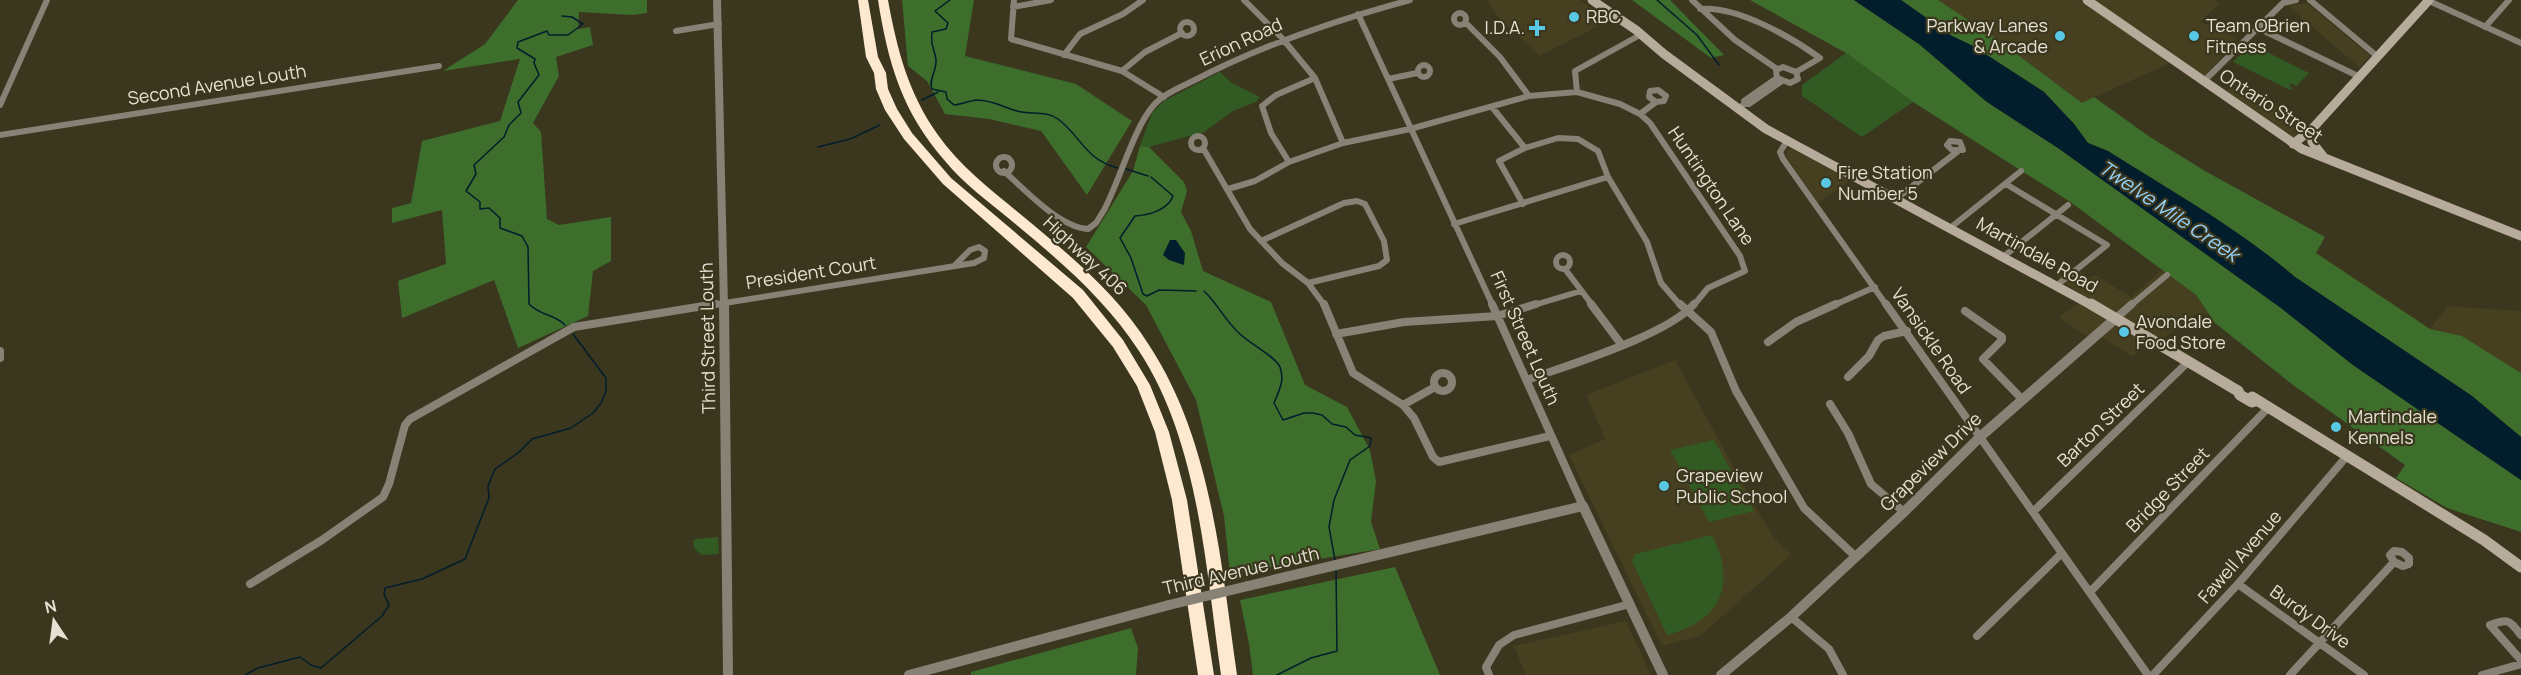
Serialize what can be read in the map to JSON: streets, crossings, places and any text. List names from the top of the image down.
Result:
{
  "streets": {
    "highway": ["Highway 406"],
    "main road": ["Ontario Street", "Martindale Road"],
    "street": [
      "Erion Road",
      "Second Avenue Louth",
      "Huntington Lane",
      "President Court",
      "Third Street Louth",
      "First Street Louth",
      "Vansickle Road",
      "Barton Street",
      "Grapeview Drive",
      "Bridge Street",
      "Fawell Avenue",
      "Third Avenue Louth",
      "Burdy Drive"
    ]
  },
  "crossings": [
    ["Erion Road", "First Street Louth"],
    ["Huntington Lane", "First Street Louth"],
    ["Martindale Road", "Vansickle Road"],
    ["Martindale Road", "Barton Street"],
    ["Martindale Road", "Grapeview Drive"],
    ["Martindale Road", "Bridge Street"],
    ["Martindale Road", "Fawell Avenue"],
    ["President Court", "Third Street Louth"],
    ["First Street Louth", "Third Avenue Louth"],
    ["Vansickle Road", "Barton Street"],
    ["Vansickle Road", "Grapeview Drive"],
    ["Vansickle Road", "Bridge Street"],
    ["Fawell Avenue", "Burdy Drive"]
  ],
  "water": ["Twelve Mile Creek"],
  "places": {
    "other": [
      "RBC",
      "Parkway Lanes & Arcade",
      "Team OBrien Fitness",
      "Fire Station Number 5",
      "Avondale Food Store",
      "Martindale Kennels",
      "Grapeview Public School"
    ],
    "health": ["I.D.A."]
  },
  "north": "top"
}
